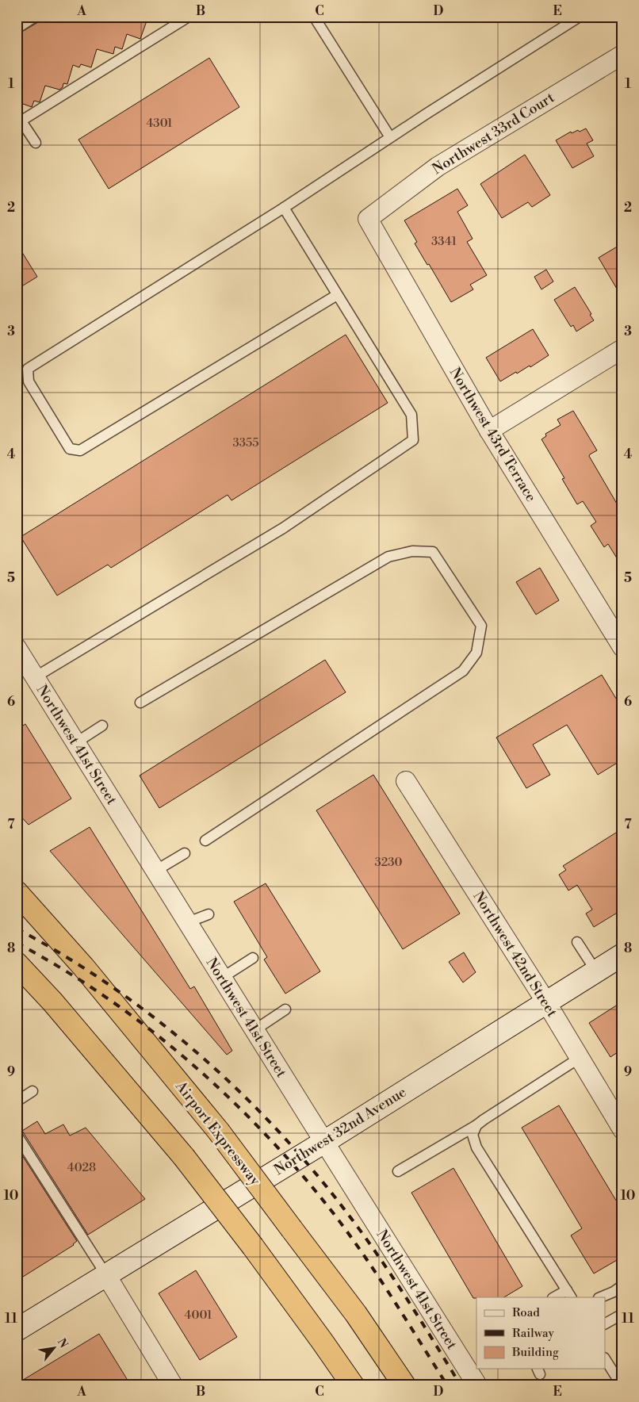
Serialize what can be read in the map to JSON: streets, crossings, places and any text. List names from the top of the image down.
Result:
{
  "streets": {
    "highway": ["Airport Expressway"],
    "main road": ["Northwest 32nd Avenue"],
    "street": [
      "Northwest 33rd Court",
      "Northwest 43rd Terrace",
      "Northwest 41st Street",
      "Northwest 42nd Street"
    ]
  },
  "crossings": [
    ["Northwest 33rd Court", "Northwest 43rd Terrace"],
    ["Northwest 41st Street", "Northwest 32nd Avenue"],
    ["Northwest 42nd Street", "Northwest 32nd Avenue"]
  ],
  "house_numbers": [
    "4301",
    "3341",
    "3355",
    "3230",
    "4028",
    "4001"
  ],
  "legend": ["Road", "Railway", "Building"],
  "north": "top right",
  "grid": {
    "columns": [
      "A",
      "B",
      "C",
      "D",
      "E"
    ],
    "rows": [
      "1",
      "2",
      "3",
      "4",
      "5",
      "6",
      "7",
      "8",
      "9",
      "10",
      "11"
    ]
  }
}
